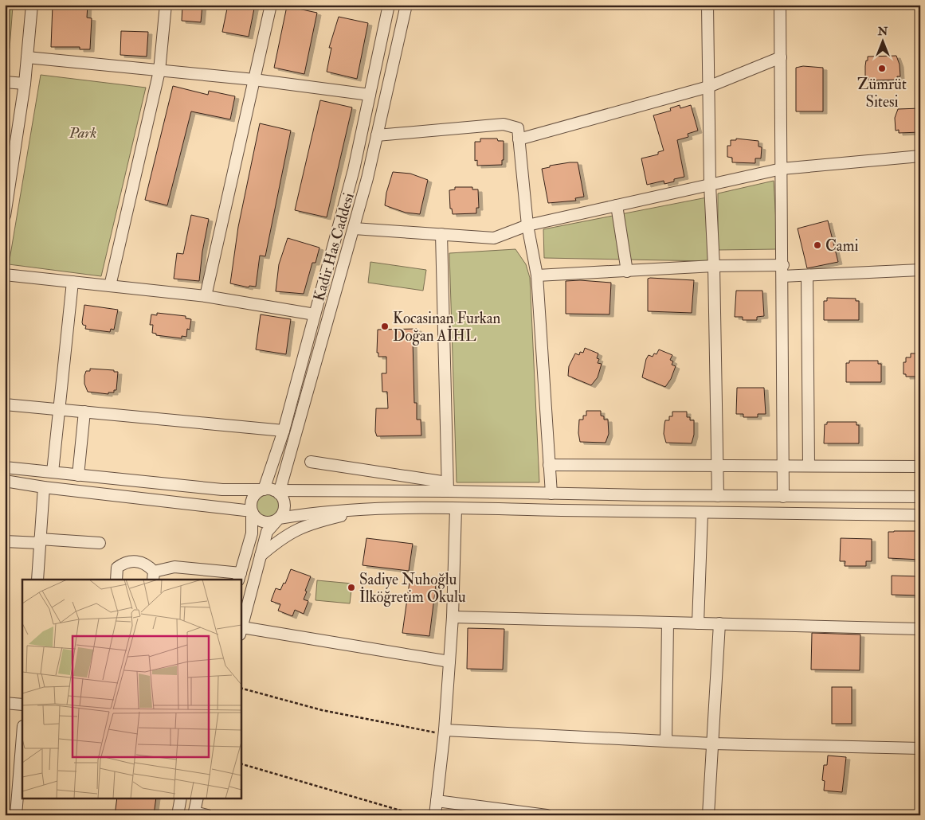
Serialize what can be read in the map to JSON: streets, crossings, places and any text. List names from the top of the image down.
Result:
{
  "streets": {
    "street": ["Kadir Has Caddesi"]
  },
  "parks": ["Park"],
  "places": [
    "Zümrüt Sitesi",
    "Cami",
    "Kocasinan Furkan Doğan AİHL",
    "Sadiye Nuhoğlu İlköğretim Okulu"
  ],
  "north": "top"
}
